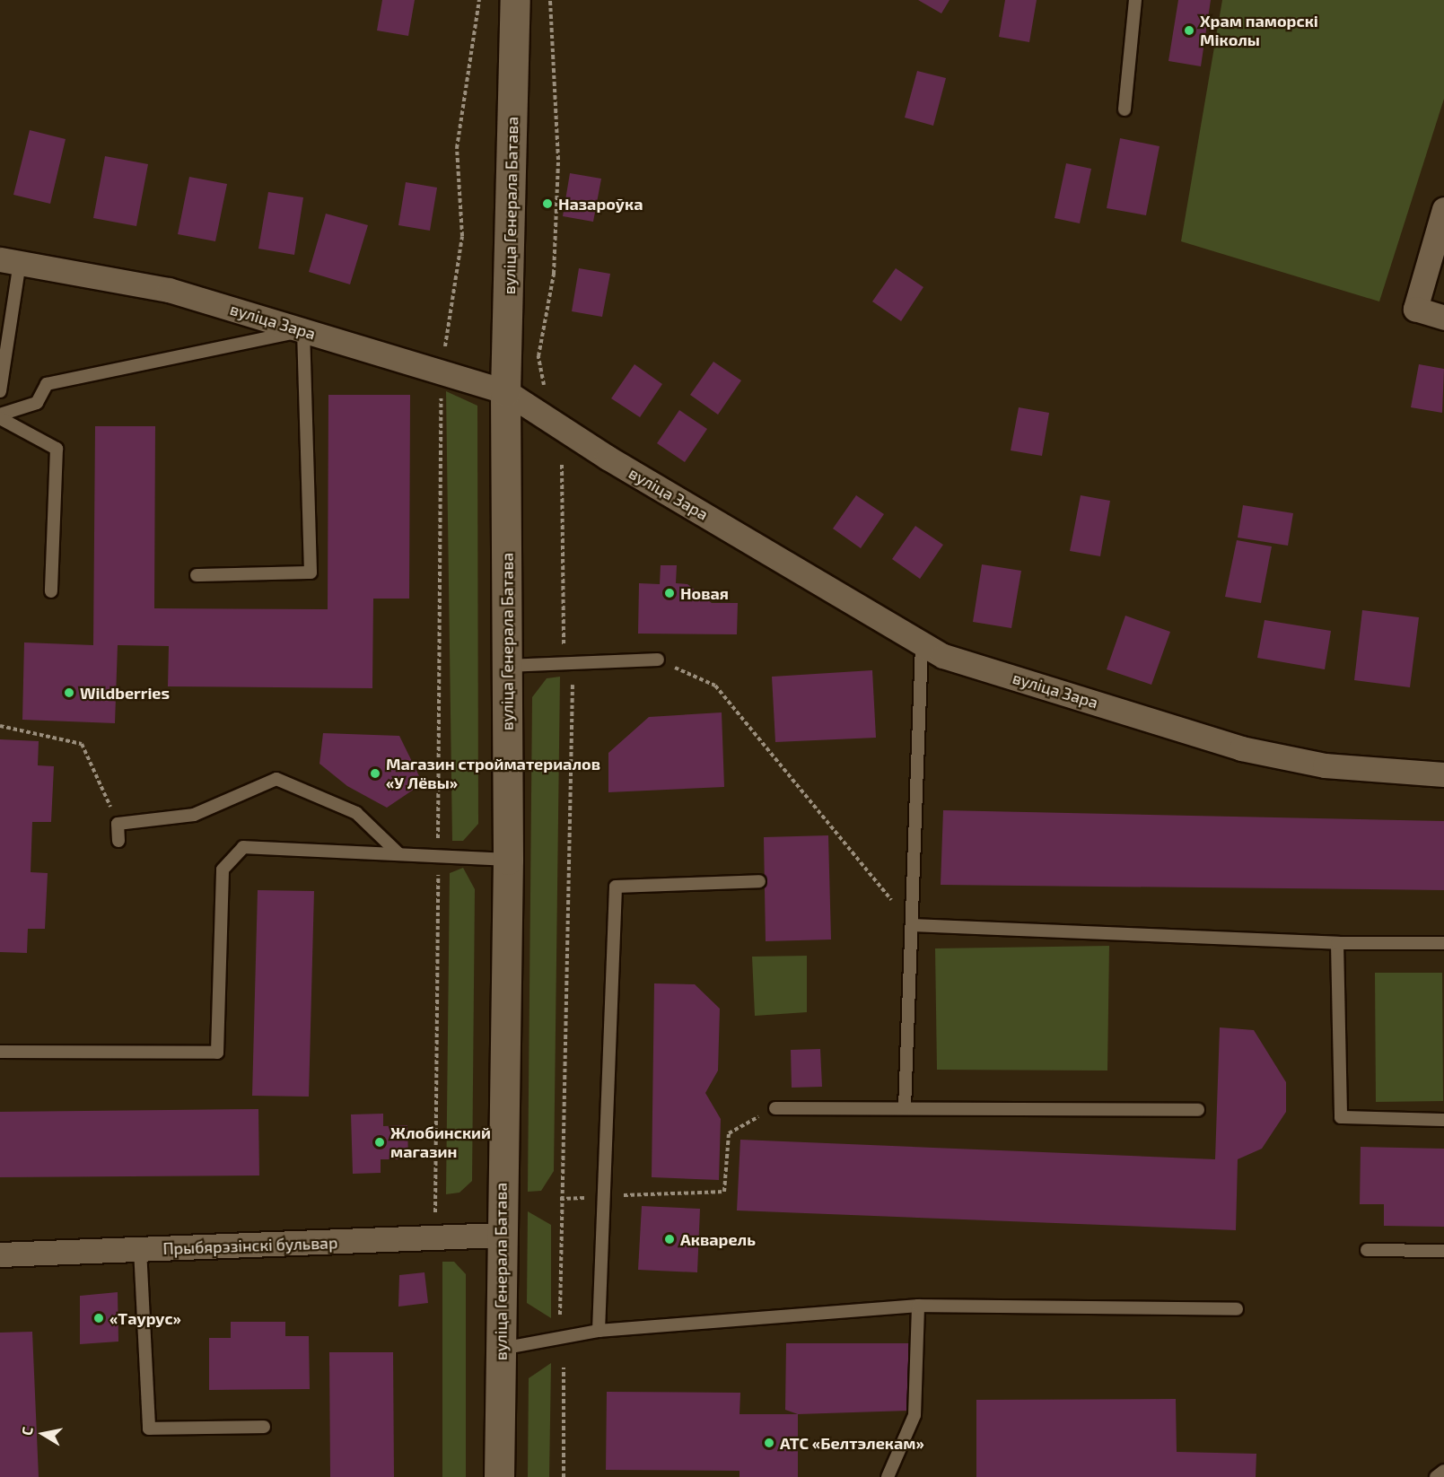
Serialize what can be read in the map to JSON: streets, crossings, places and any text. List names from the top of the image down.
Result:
{
  "streets": {
    "street": ["вуліца Генерала Батава", "вуліца Зара", "Прыбярэзінскі бульвар"]
  },
  "crossings": [
    ["вуліца Генерала Батава", "вуліца Зара"],
    ["вуліца Генерала Батава", "Прыбярэзінскі бульвар"]
  ],
  "places": [
    "Храм паморскі Міколы",
    "Назароўка",
    "Новая",
    "Wildberries",
    "Магазин стройматериалов «У Лёвы»",
    "Жлобинский магазин",
    "Акварель",
    "«Таурус»",
    "АТС «Белтэлекам»"
  ],
  "north": "left"
}
